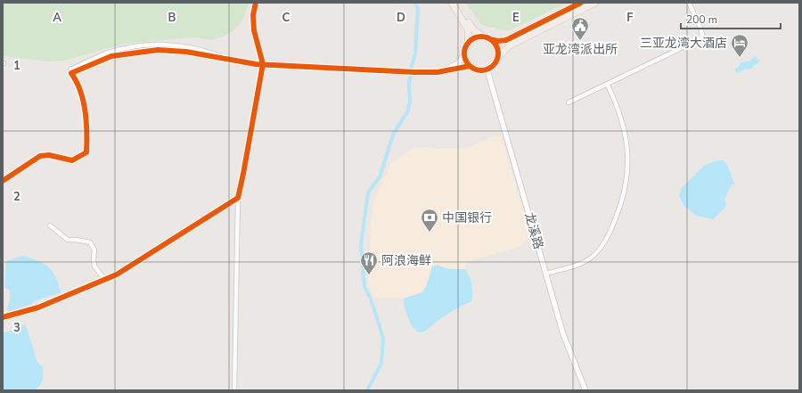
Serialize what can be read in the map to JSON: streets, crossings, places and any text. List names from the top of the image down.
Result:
{
  "streets": {
    "street": ["龙溪路"]
  },
  "places": {
    "public building": ["亚龙湾派出所"],
    "hotel": ["三亚龙湾大酒店"],
    "bank": ["中国银行"],
    "restaurant": ["阿浪海鲜"]
  },
  "scale_bar": "200 m",
  "grid": {
    "columns": [
      "A",
      "B",
      "C",
      "D",
      "E",
      "F"
    ],
    "rows": ["1", "2", "3"]
  }
}
